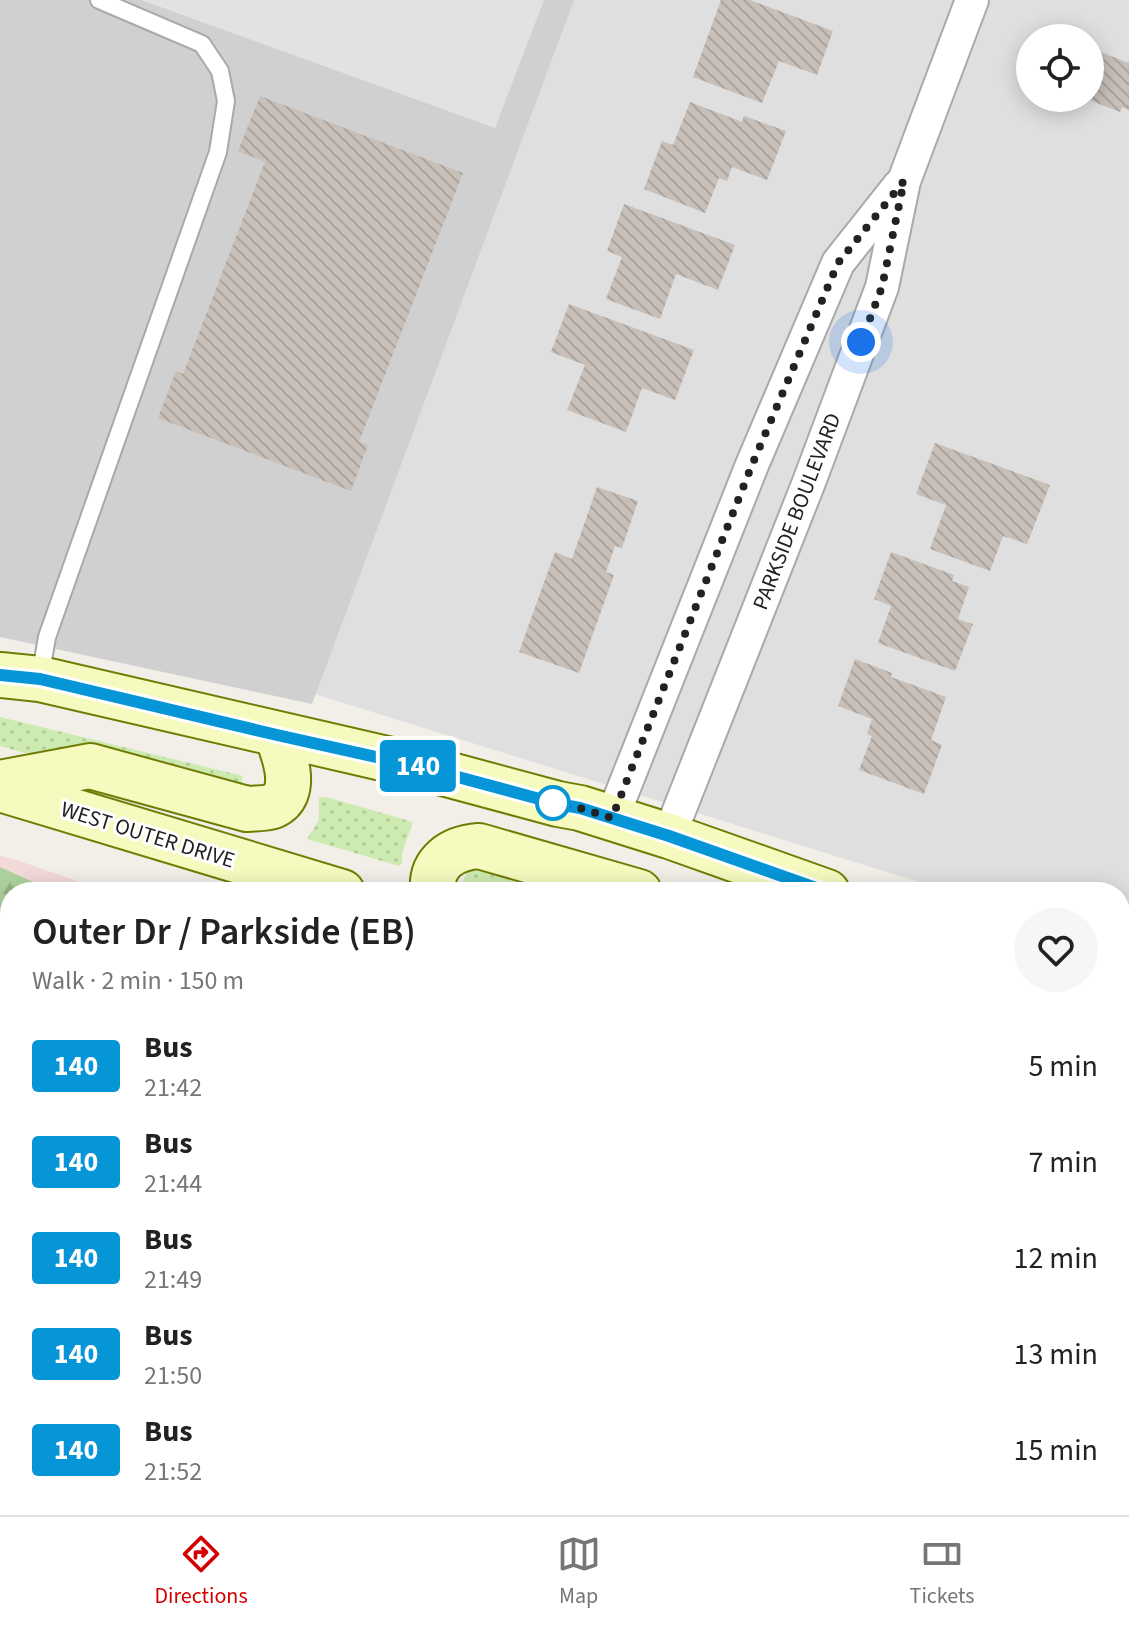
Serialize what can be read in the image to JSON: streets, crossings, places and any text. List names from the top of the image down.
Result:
{
  "streets": {
    "main road": ["WEST OUTER DRIVE"],
    "street": ["PARKSIDE BOULEVARD"]
  },
  "lines": ["bus line 140"],
  "page": {
    "on_map": "140",
    "heading": ["Outer Dr / Parkside (EB)", "Walk · 2 min · 150 m"],
    "list": [
      {
        "mark": "140",
        "name": "Bus",
        "note": "21:42",
        "value": "5 min"
      },
      {
        "mark": "140",
        "name": "Bus",
        "note": "21:44",
        "value": "7 min"
      },
      {
        "mark": "140",
        "name": "Bus",
        "note": "21:49",
        "value": "12 min"
      },
      {
        "mark": "140",
        "name": "Bus",
        "note": "21:50",
        "value": "13 min"
      },
      {
        "mark": "140",
        "name": "Bus",
        "note": "21:52",
        "value": "15 min"
      }
    ],
    "tabs": ["Directions", "Map", "Tickets"]
  }
}
